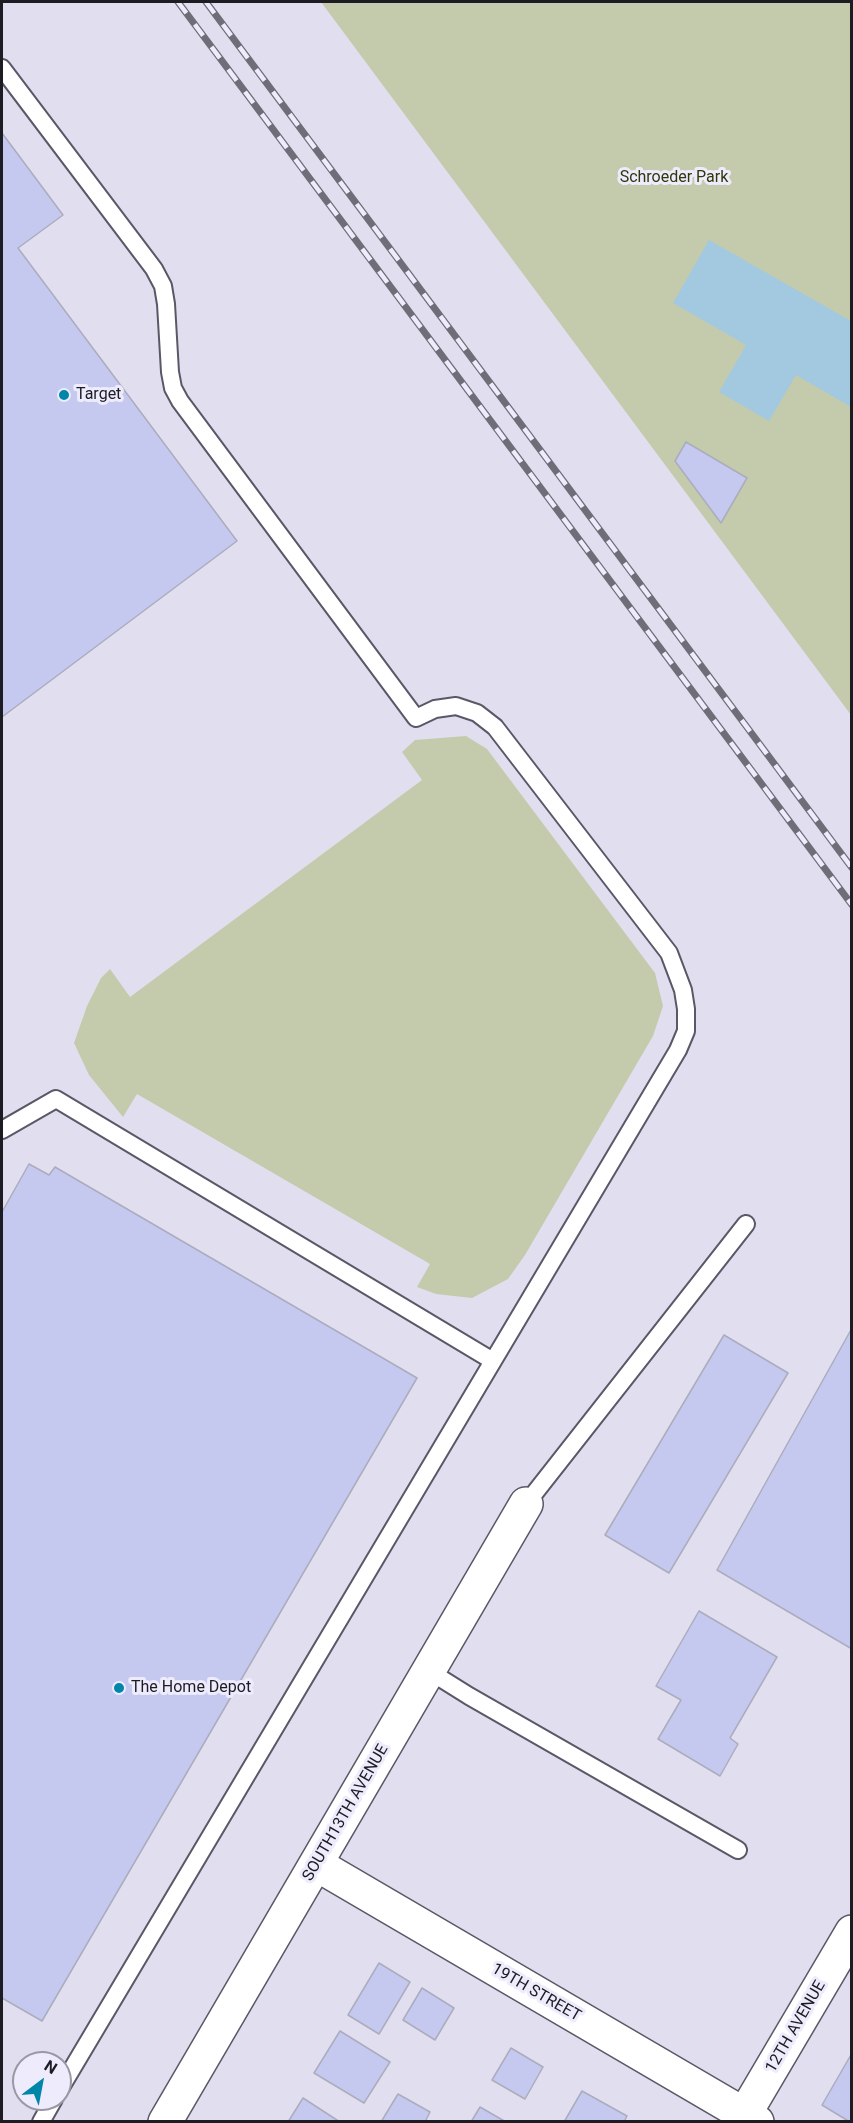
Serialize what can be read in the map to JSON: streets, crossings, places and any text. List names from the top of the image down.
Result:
{
  "streets": {
    "street": ["SOUTH13TH AVENUE", "19TH STREET", "12TH AVENUE"]
  },
  "crossings": [
    ["SOUTH13TH AVENUE", "19TH STREET"],
    ["19TH STREET", "12TH AVENUE"]
  ],
  "parks": ["Schroeder Park"],
  "places": ["Target", "The Home Depot"],
  "north": "top right"
}
